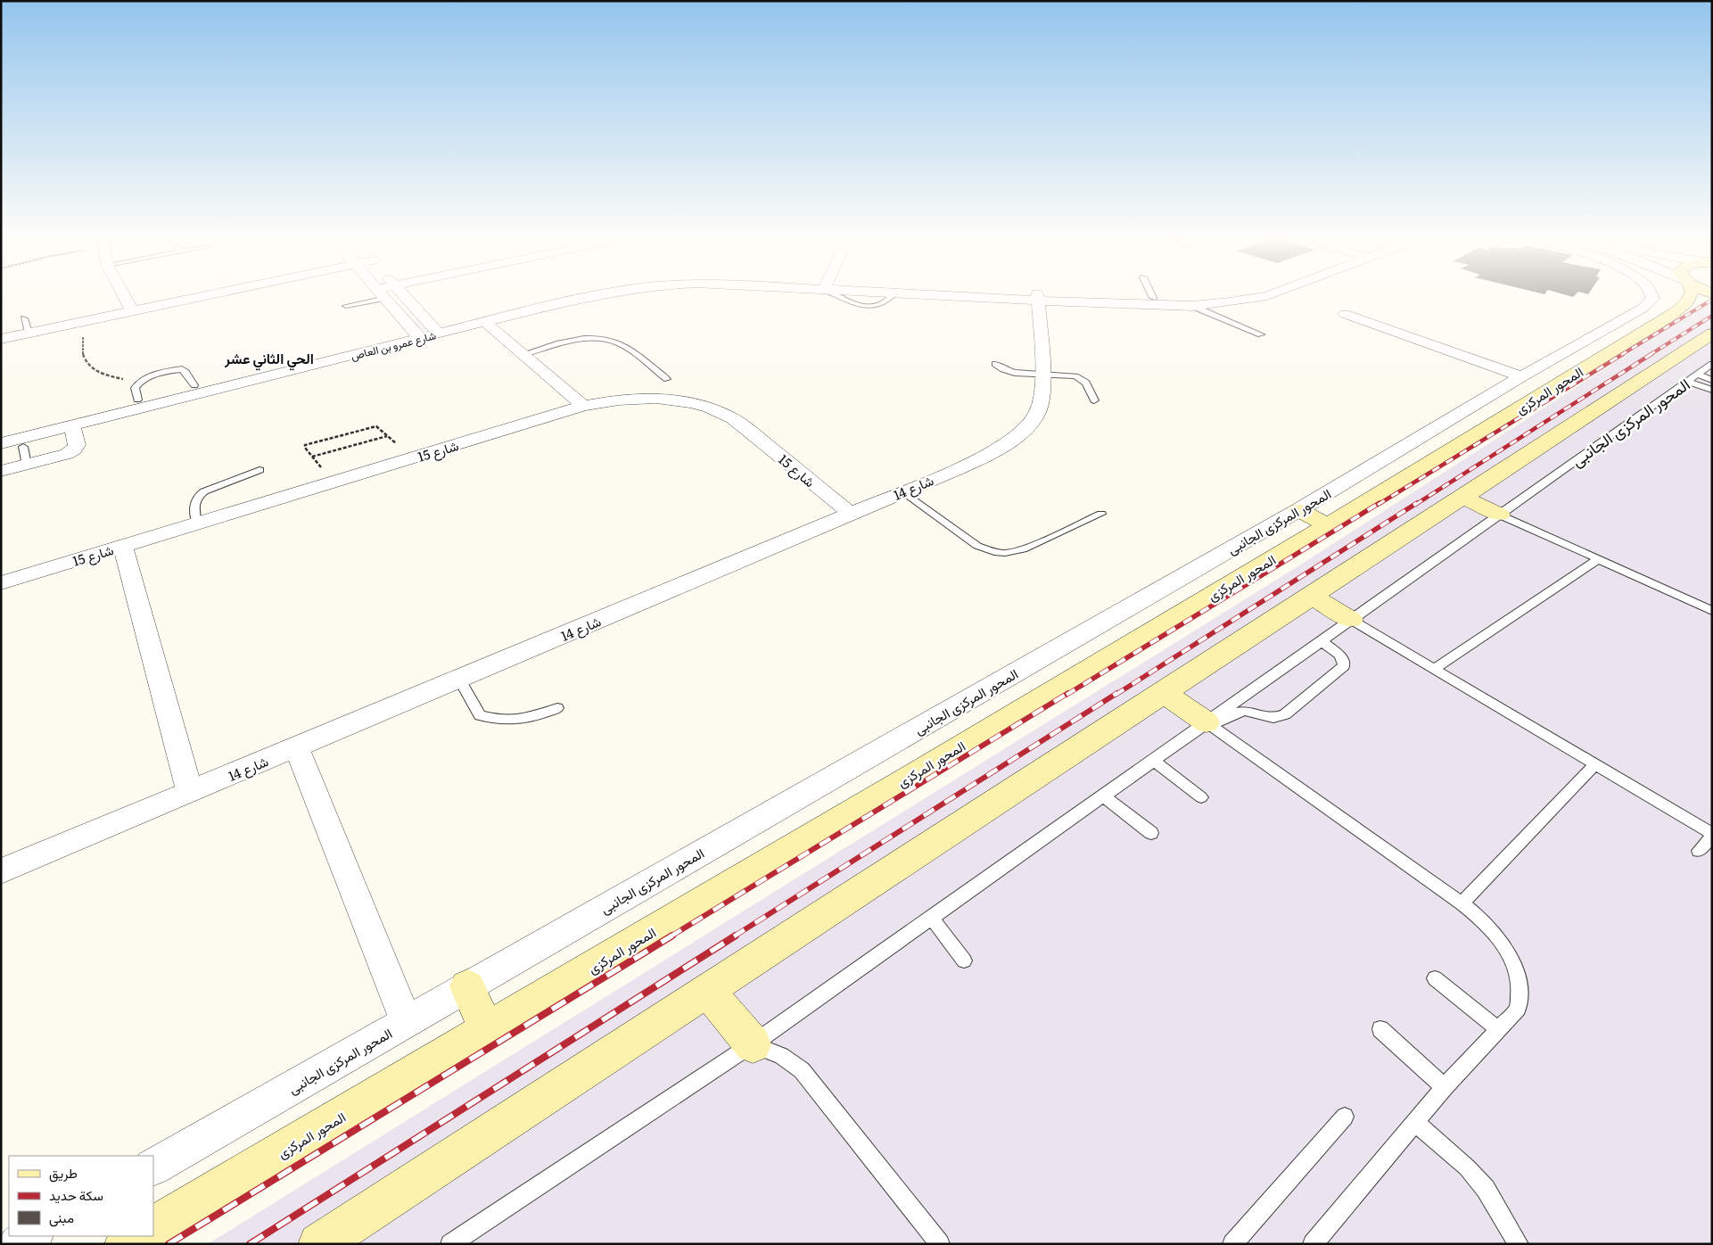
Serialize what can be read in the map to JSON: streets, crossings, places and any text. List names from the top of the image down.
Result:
{
  "streets": {
    "main road": ["المحور المركزى"],
    "street": [
      "شارع عمرو بن العاص",
      "المحور المركزى الجانبى",
      "شارع 15",
      "شارع 14"
    ]
  },
  "crossings": [
    ["شارع عمرو بن العاص", "شارع 14"],
    ["المحور المركزى", "المحور المركزى الجانبى"],
    ["شارع 15", "شارع 14"]
  ],
  "districts": ["الحي الثاني عشر"],
  "legend": ["طريق", "سكة حديد", "مبنى"]
}
